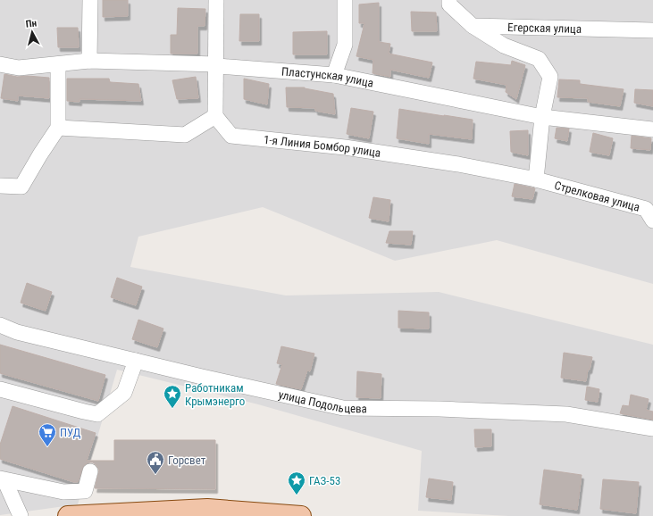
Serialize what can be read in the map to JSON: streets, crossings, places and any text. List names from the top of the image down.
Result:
{
  "streets": {
    "street": [
      "Егерская улица",
      "Пластунская улица",
      "1-я Линия Бомбор улица",
      "Стрелковая улица",
      "улица Подольцева"
    ]
  },
  "crossings": [
    ["1-я Линия Бомбор улица", "Стрелковая улица"]
  ],
  "places": {
    "place": ["Работникам Крымэнерго", "ГАЗ-53"],
    "supermarket": ["ПУД"],
    "public building": ["Горсвет"]
  },
  "north": "top"
}
